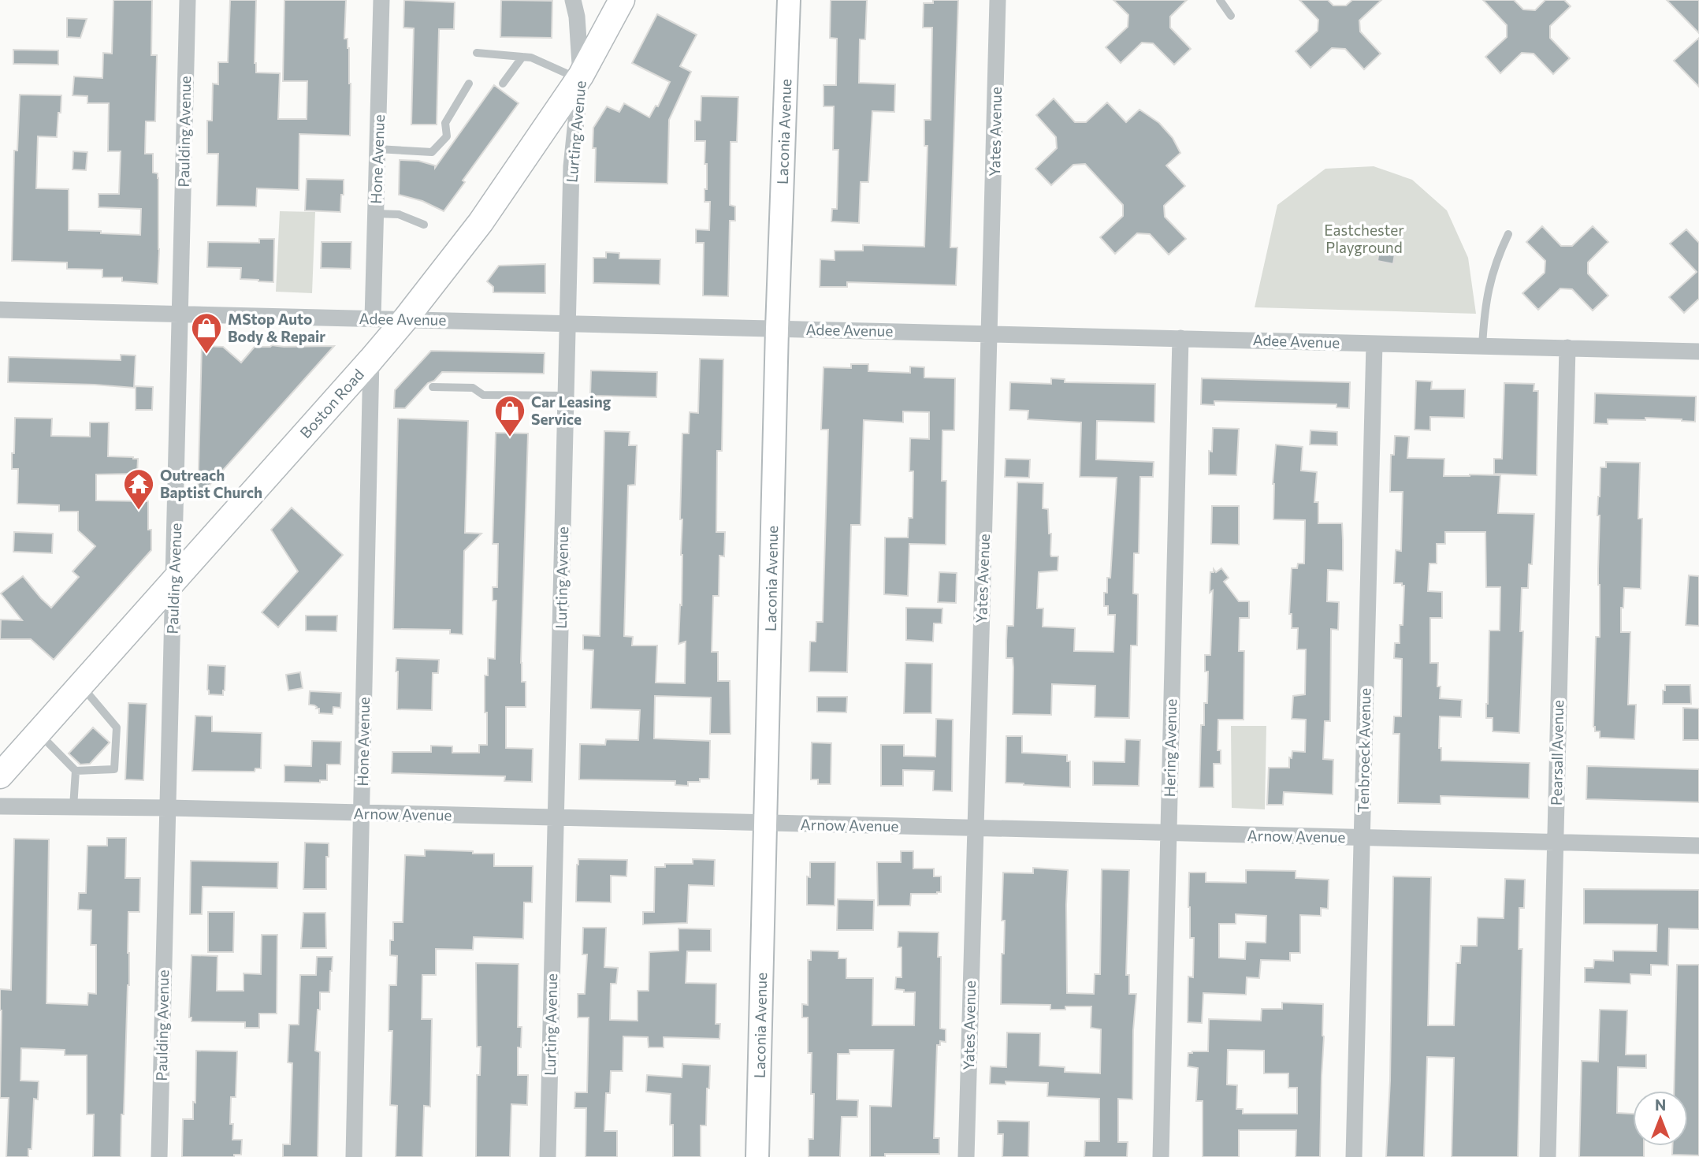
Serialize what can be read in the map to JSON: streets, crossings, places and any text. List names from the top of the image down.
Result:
{
  "streets": {
    "main road": ["Boston Road"],
    "street": [
      "Paulding Avenue",
      "Lurting Avenue",
      "Laconia Avenue",
      "Yates Avenue",
      "Hone Avenue",
      "Adee Avenue",
      "Hering Avenue",
      "Tenbroeck Avenue",
      "Pearsall Avenue",
      "Arnow Avenue"
    ]
  },
  "crossings": [
    ["Paulding Avenue", "Adee Avenue"],
    ["Paulding Avenue", "Boston Road"],
    ["Paulding Avenue", "Arnow Avenue"],
    ["Lurting Avenue", "Adee Avenue"],
    ["Lurting Avenue", "Boston Road"],
    ["Lurting Avenue", "Arnow Avenue"],
    ["Laconia Avenue", "Adee Avenue"],
    ["Laconia Avenue", "Arnow Avenue"],
    ["Yates Avenue", "Adee Avenue"],
    ["Yates Avenue", "Arnow Avenue"],
    ["Hone Avenue", "Adee Avenue"],
    ["Hone Avenue", "Boston Road"],
    ["Hone Avenue", "Arnow Avenue"],
    ["Adee Avenue", "Boston Road"],
    ["Adee Avenue", "Hering Avenue"],
    ["Adee Avenue", "Tenbroeck Avenue"],
    ["Adee Avenue", "Pearsall Avenue"],
    ["Hering Avenue", "Arnow Avenue"],
    ["Tenbroeck Avenue", "Arnow Avenue"],
    ["Pearsall Avenue", "Arnow Avenue"]
  ],
  "parks": ["Eastchester Playground"],
  "places": {
    "shop": ["MStop Auto Body & Repair", "Car Leasing Service"],
    "temple": ["Outreach Baptist Church"]
  },
  "north": "top"
}
